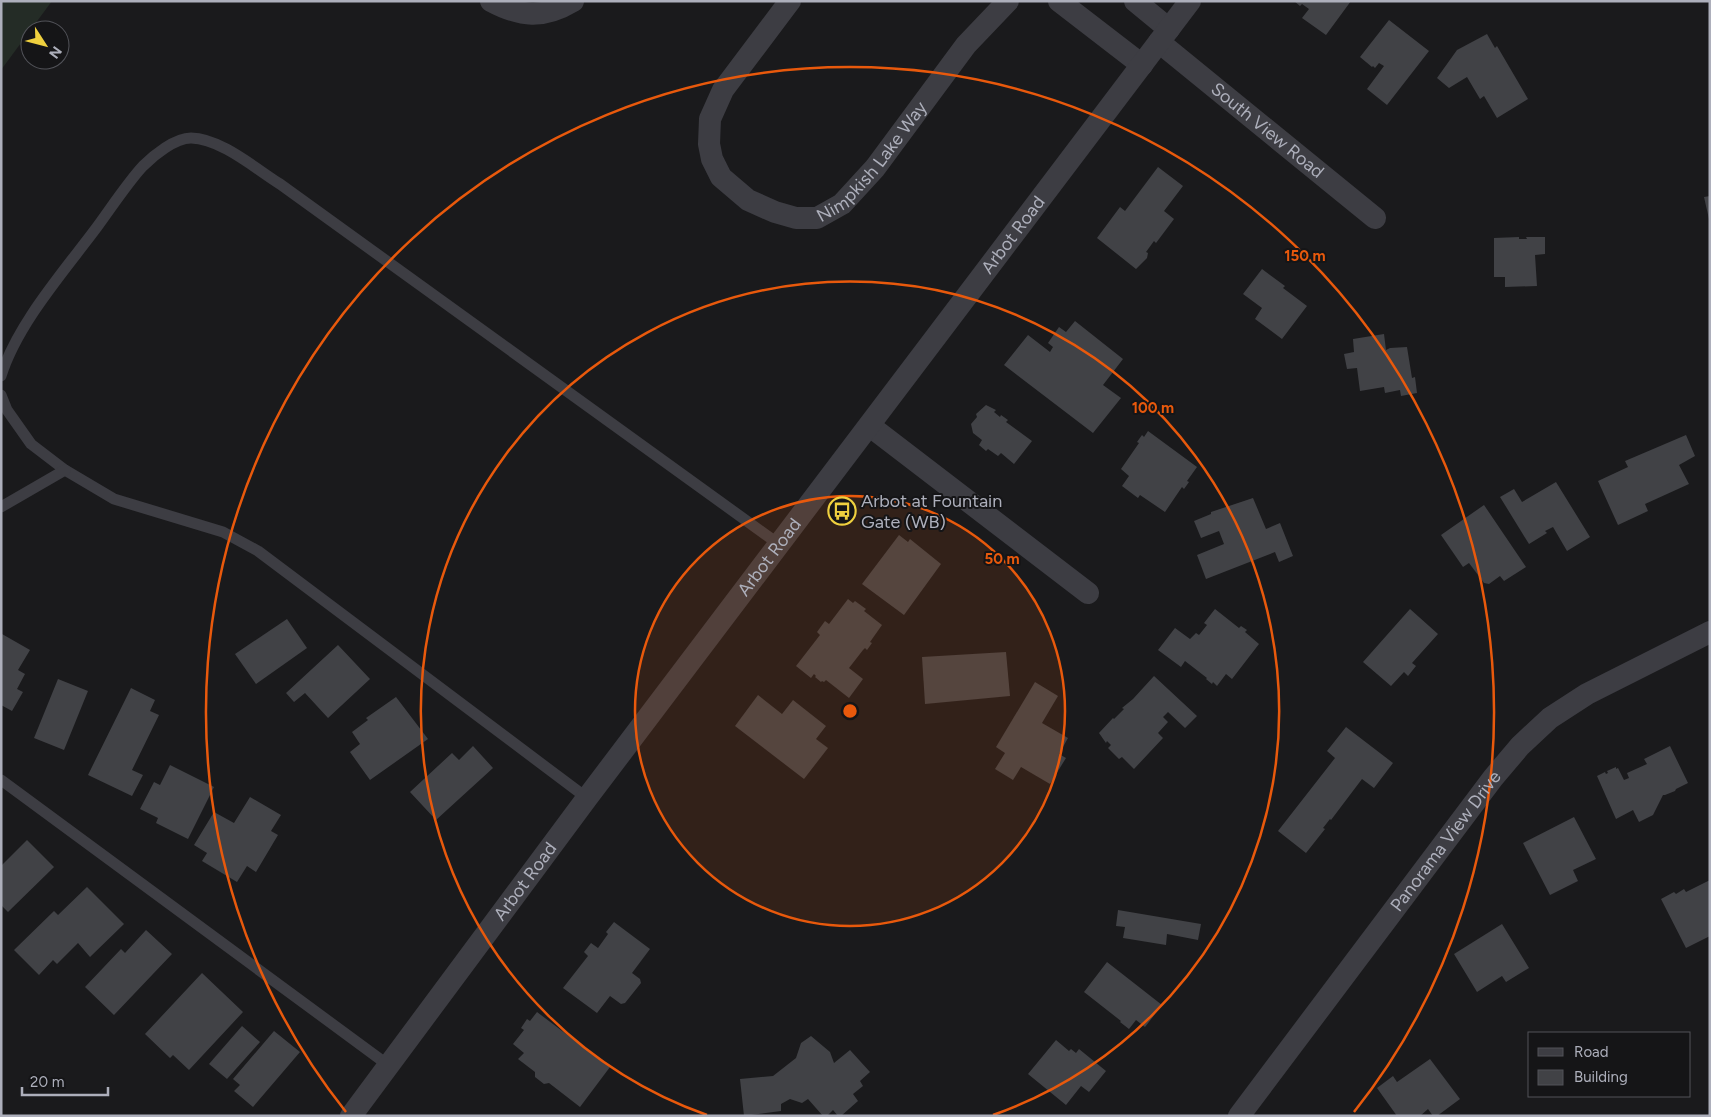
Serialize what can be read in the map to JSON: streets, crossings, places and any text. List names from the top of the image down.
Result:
{
  "streets": {
    "street": [
      "South View Road",
      "Nimpkish Lake Way",
      "Arbot Road",
      "Panorama View Drive"
    ]
  },
  "crossings": [
    ["South View Road", "Arbot Road"]
  ],
  "places": {
    "bus stop": ["Arbot at Fountain Gate (WB)"]
  },
  "legend": ["Road", "Building"],
  "scale_bar": "20 m",
  "north": "bottom right",
  "rings": ["150 m", "100 m", "50 m"]
}
